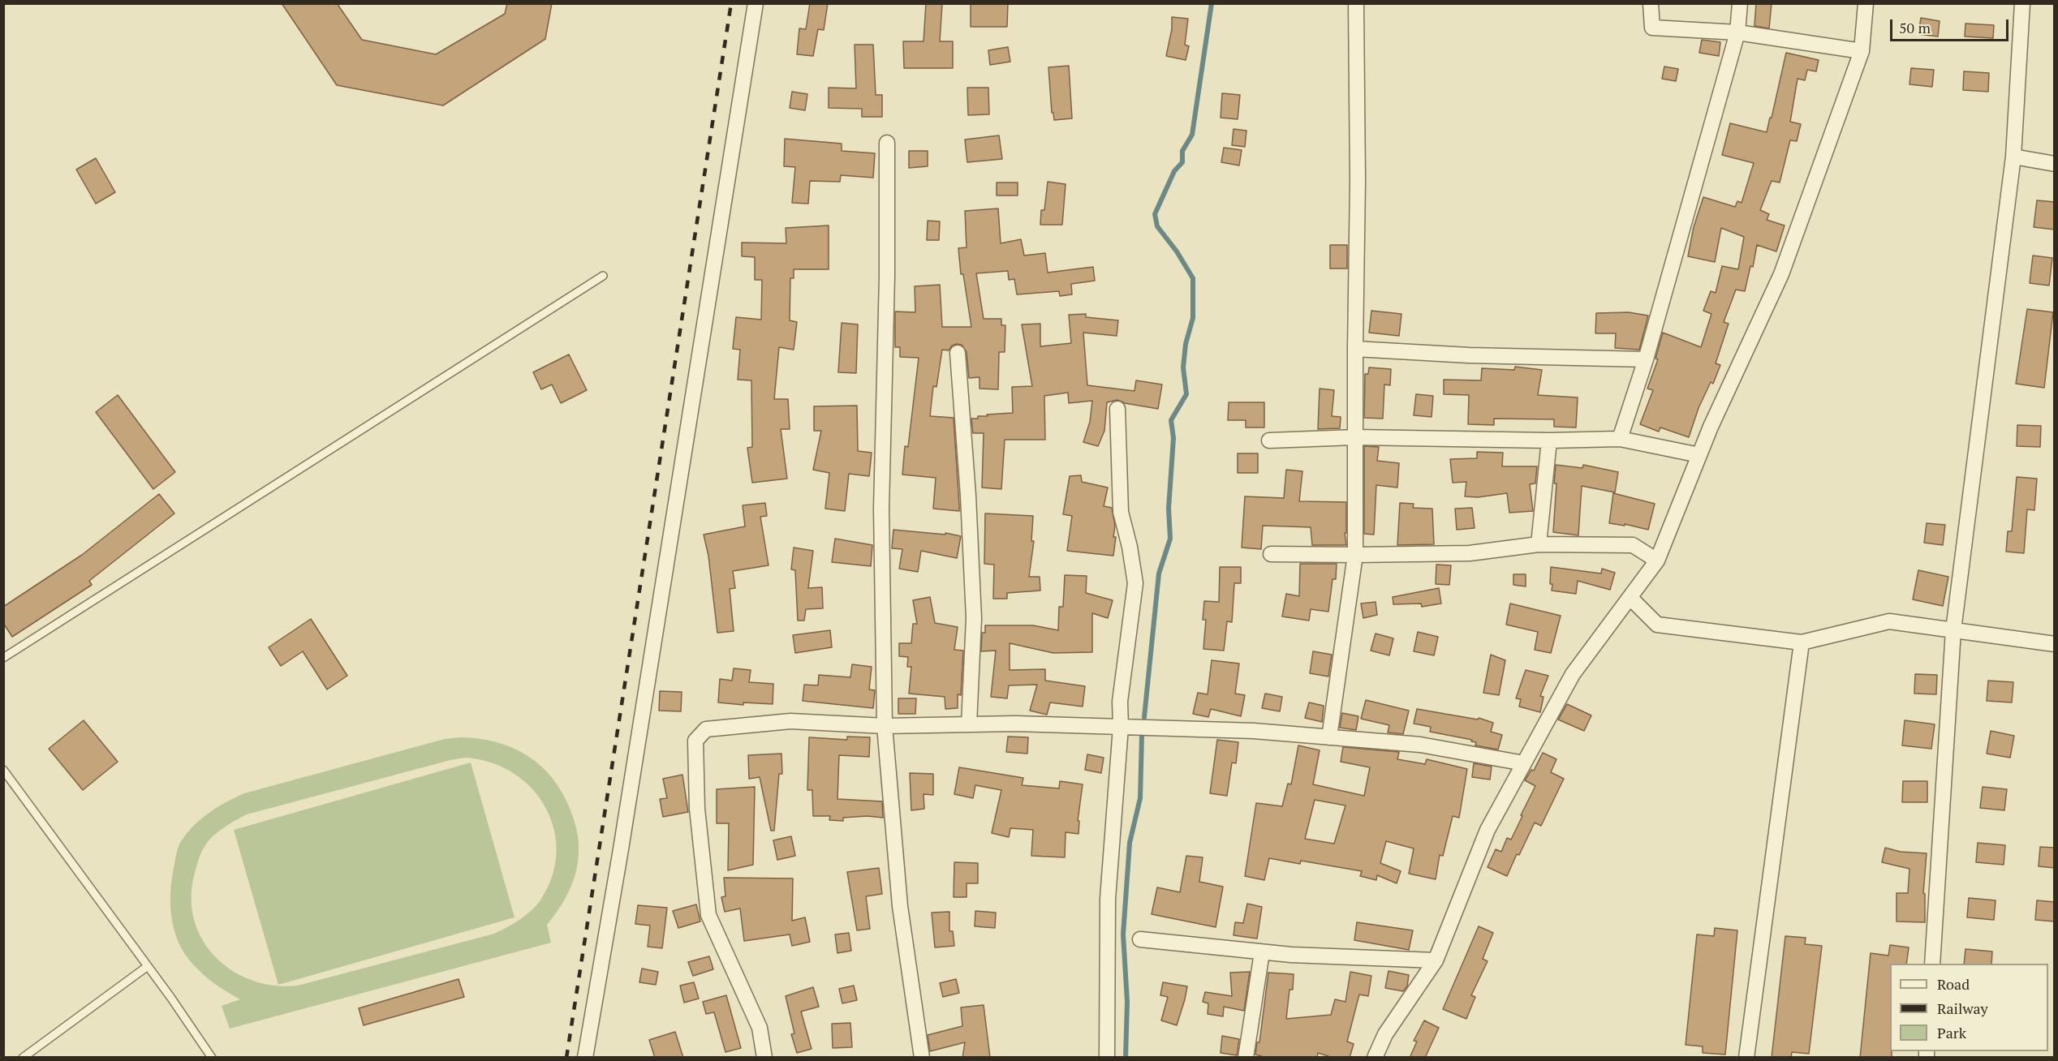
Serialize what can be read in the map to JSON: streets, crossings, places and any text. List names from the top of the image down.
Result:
{
  "legend": ["Road", "Railway", "Park"],
  "scale_bar": "50 m"
}
